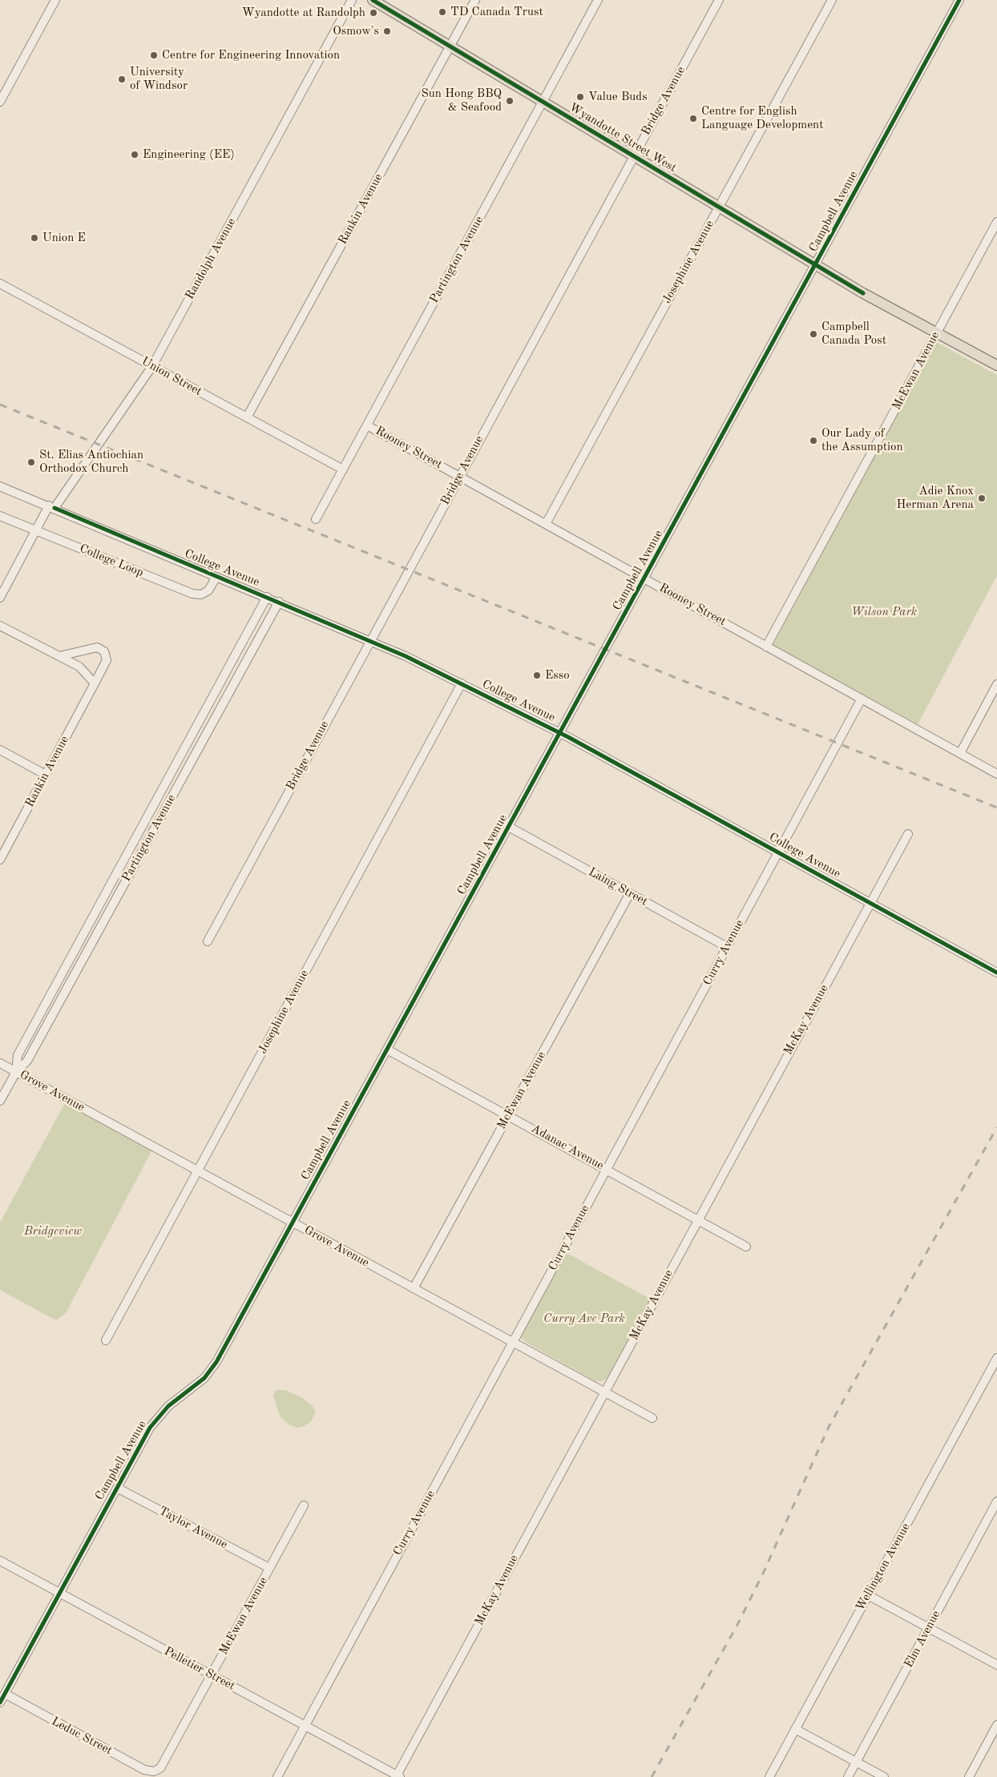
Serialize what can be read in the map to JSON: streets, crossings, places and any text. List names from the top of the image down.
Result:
{
  "streets": {
    "main road": ["Wyandotte Street West"],
    "street": [
      "Bridge Avenue",
      "Rankin Avenue",
      "Campbell Avenue",
      "Randolph Avenue",
      "Partington Avenue",
      "Josephine Avenue",
      "McEwan Avenue",
      "Union Street",
      "Rooney Street",
      "College Loop",
      "College Avenue",
      "Laing Street",
      "Curry Avenue",
      "McKay Avenue",
      "Grove Avenue",
      "Adanac Avenue",
      "Taylor Avenue",
      "Wellington Avenue",
      "Elm Avenue",
      "Pelletier Street",
      "Leduc Street"
    ]
  },
  "crossings": [
    ["Bridge Avenue", "Wyandotte Street West"],
    ["Bridge Avenue", "Rooney Street"],
    ["Bridge Avenue", "College Avenue"],
    ["Wyandotte Street West", "Rankin Avenue"],
    ["Wyandotte Street West", "Campbell Avenue"],
    ["Wyandotte Street West", "Partington Avenue"],
    ["Wyandotte Street West", "Josephine Avenue"],
    ["Wyandotte Street West", "McEwan Avenue"],
    ["Rankin Avenue", "Union Street"],
    ["Campbell Avenue", "Rooney Street"],
    ["Campbell Avenue", "College Avenue"],
    ["Campbell Avenue", "Laing Street"],
    ["Campbell Avenue", "Grove Avenue"],
    ["Campbell Avenue", "Adanac Avenue"],
    ["Campbell Avenue", "Taylor Avenue"],
    ["Campbell Avenue", "Pelletier Street"],
    ["Campbell Avenue", "Leduc Street"],
    ["Randolph Avenue", "Union Street"],
    ["Randolph Avenue", "College Loop"],
    ["Randolph Avenue", "College Avenue"],
    ["Partington Avenue", "Union Street"],
    ["Partington Avenue", "Rooney Street"],
    ["Partington Avenue", "College Avenue"],
    ["Partington Avenue", "Grove Avenue"],
    ["Josephine Avenue", "Rooney Street"],
    ["Josephine Avenue", "College Avenue"],
    ["Josephine Avenue", "Grove Avenue"],
    ["McEwan Avenue", "Rooney Street"],
    ["McEwan Avenue", "Laing Street"],
    ["McEwan Avenue", "Grove Avenue"],
    ["McEwan Avenue", "Adanac Avenue"],
    ["McEwan Avenue", "Taylor Avenue"],
    ["McEwan Avenue", "Pelletier Street"],
    ["McEwan Avenue", "Leduc Street"],
    ["Rooney Street", "Curry Avenue"],
    ["College Loop", "College Avenue"],
    ["College Avenue", "Curry Avenue"],
    ["College Avenue", "McKay Avenue"],
    ["Laing Street", "Curry Avenue"],
    ["Curry Avenue", "Grove Avenue"],
    ["Curry Avenue", "Adanac Avenue"],
    ["Curry Avenue", "Pelletier Street"],
    ["McKay Avenue", "Grove Avenue"],
    ["McKay Avenue", "Adanac Avenue"],
    ["McKay Avenue", "Pelletier Street"]
  ],
  "parks": ["Wilson Park", "Bridgeview", "Curry Ave Park"],
  "places": [
    "TD Canada Trust",
    "Wyandotte at Randolph",
    "Osmow's",
    "Centre for Engineering Innovation",
    "University of Windsor",
    "Value Buds",
    "Sun Hong BBQ & Seafood",
    "Centre for English Language Development",
    "Engineering (EE)",
    "Union E",
    "Campbell Canada Post",
    "Our Lady of the Assumption",
    "St. Elias Antiochian Orthodox Church",
    "Adie Knox Herman Arena",
    "Esso"
  ]
}
